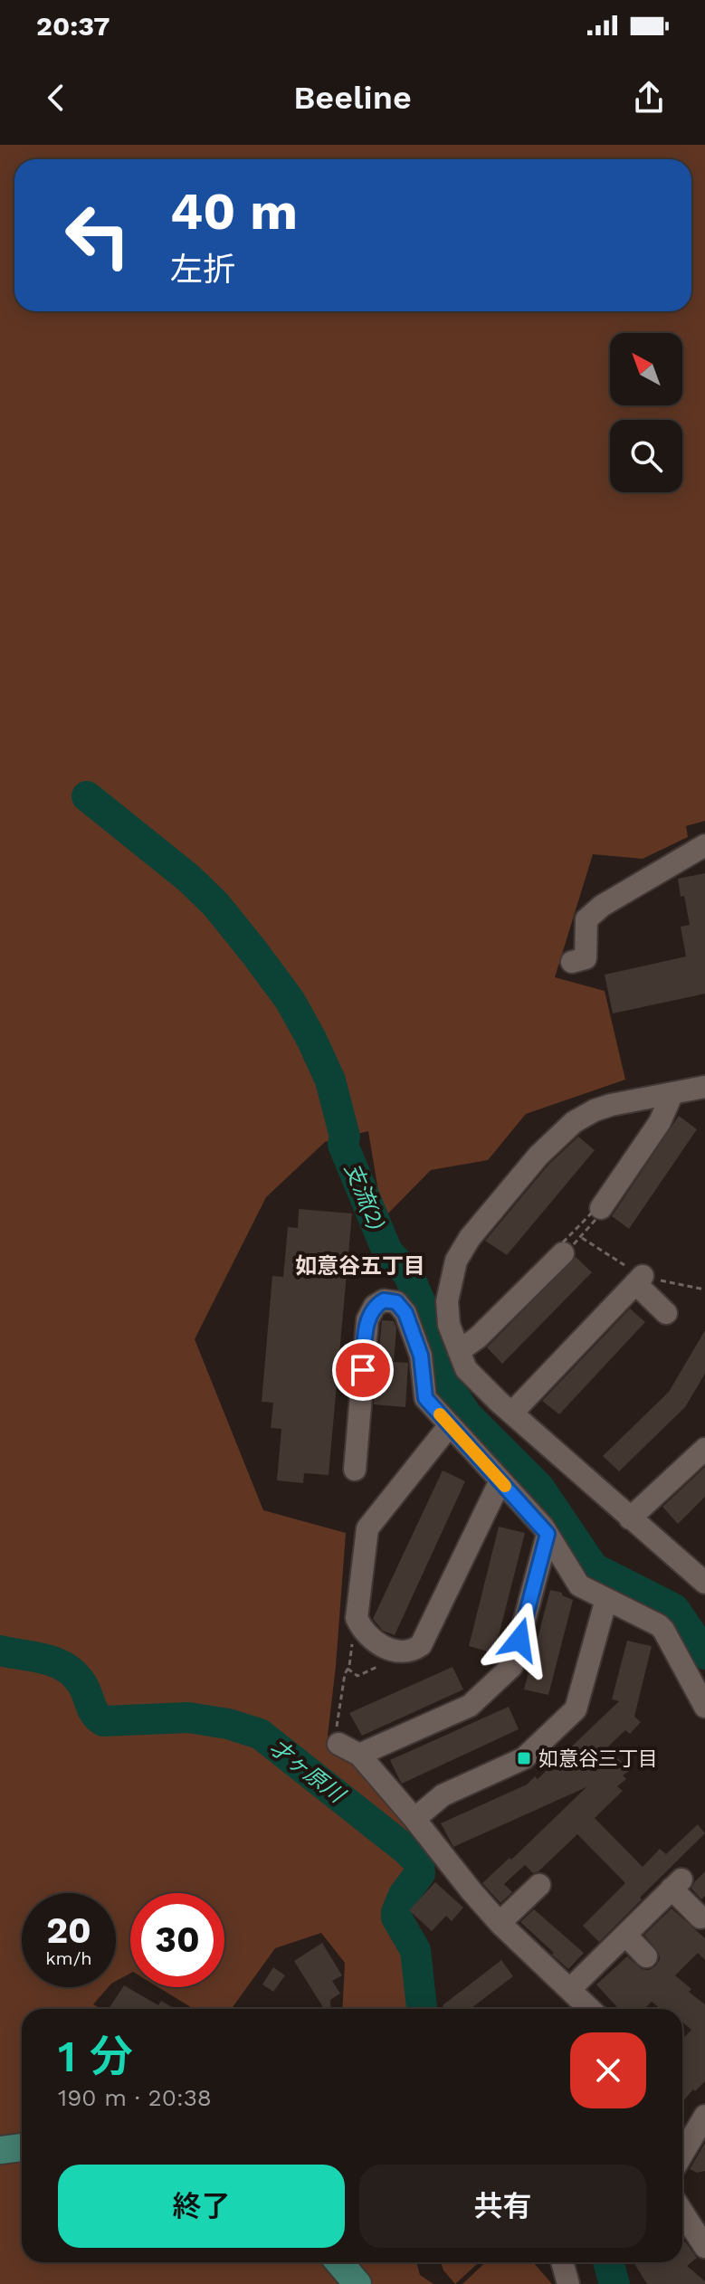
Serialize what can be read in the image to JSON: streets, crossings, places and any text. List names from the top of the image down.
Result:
{
  "districts": ["如意谷五丁目"],
  "water": ["支流(2)", "才ヶ原川"],
  "places": {
    "transit": ["如意谷三丁目"]
  },
  "north": "top left",
  "page": {
    "status": "20:37",
    "header": "Beeline",
    "turn": ["40 m", "左折"],
    "speed": "20 km/h",
    "limit": "30",
    "heading": ["1 分", "190 m · 20:38"],
    "buttons": ["終了", "共有"]
  }
}
